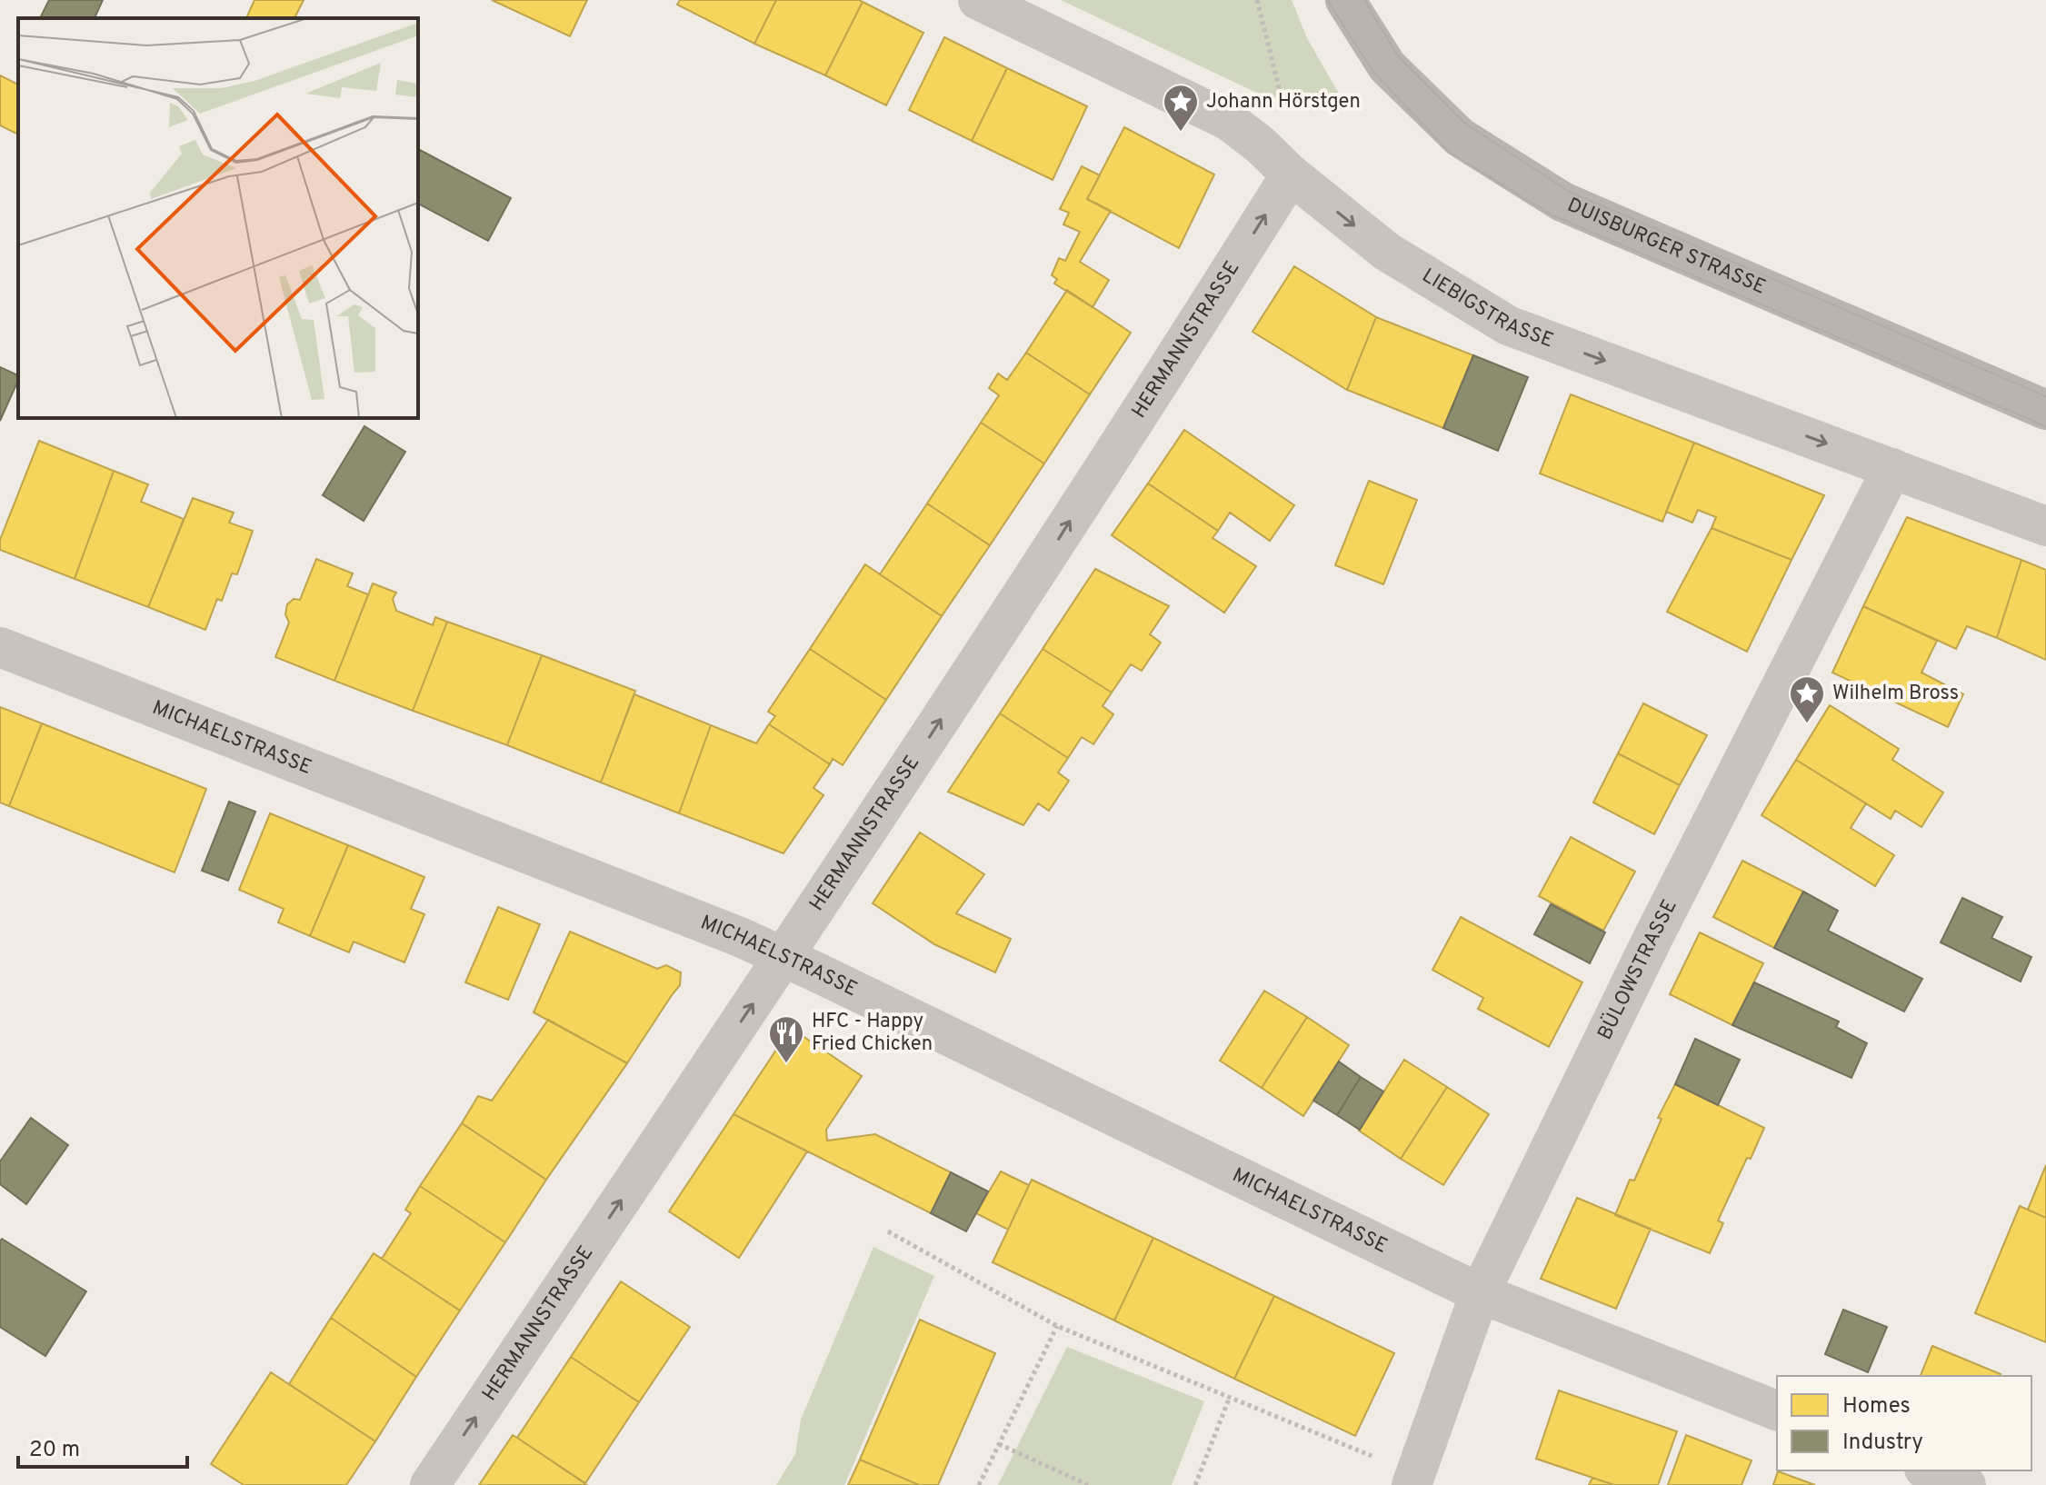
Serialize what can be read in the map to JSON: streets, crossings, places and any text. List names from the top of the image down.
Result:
{
  "streets": {
    "main road": ["DUISBURGER STRASSE"],
    "street": [
      "LIEBIGSTRASSE",
      "HERMANNSTRASSE",
      "MICHAELSTRASSE",
      "BÜLOWSTRASSE"
    ]
  },
  "crossings": [
    ["LIEBIGSTRASSE", "HERMANNSTRASSE"],
    ["LIEBIGSTRASSE", "BÜLOWSTRASSE"],
    ["HERMANNSTRASSE", "MICHAELSTRASSE"],
    ["MICHAELSTRASSE", "BÜLOWSTRASSE"]
  ],
  "one_way": ["LIEBIGSTRASSE", "HERMANNSTRASSE"],
  "places": {
    "place": ["Johann Hörstgen", "Wilhelm Bross"],
    "restaurant": ["HFC - Happy Fried Chicken"]
  },
  "legend": ["Homes", "Industry"],
  "scale_bar": "20 m"
}
